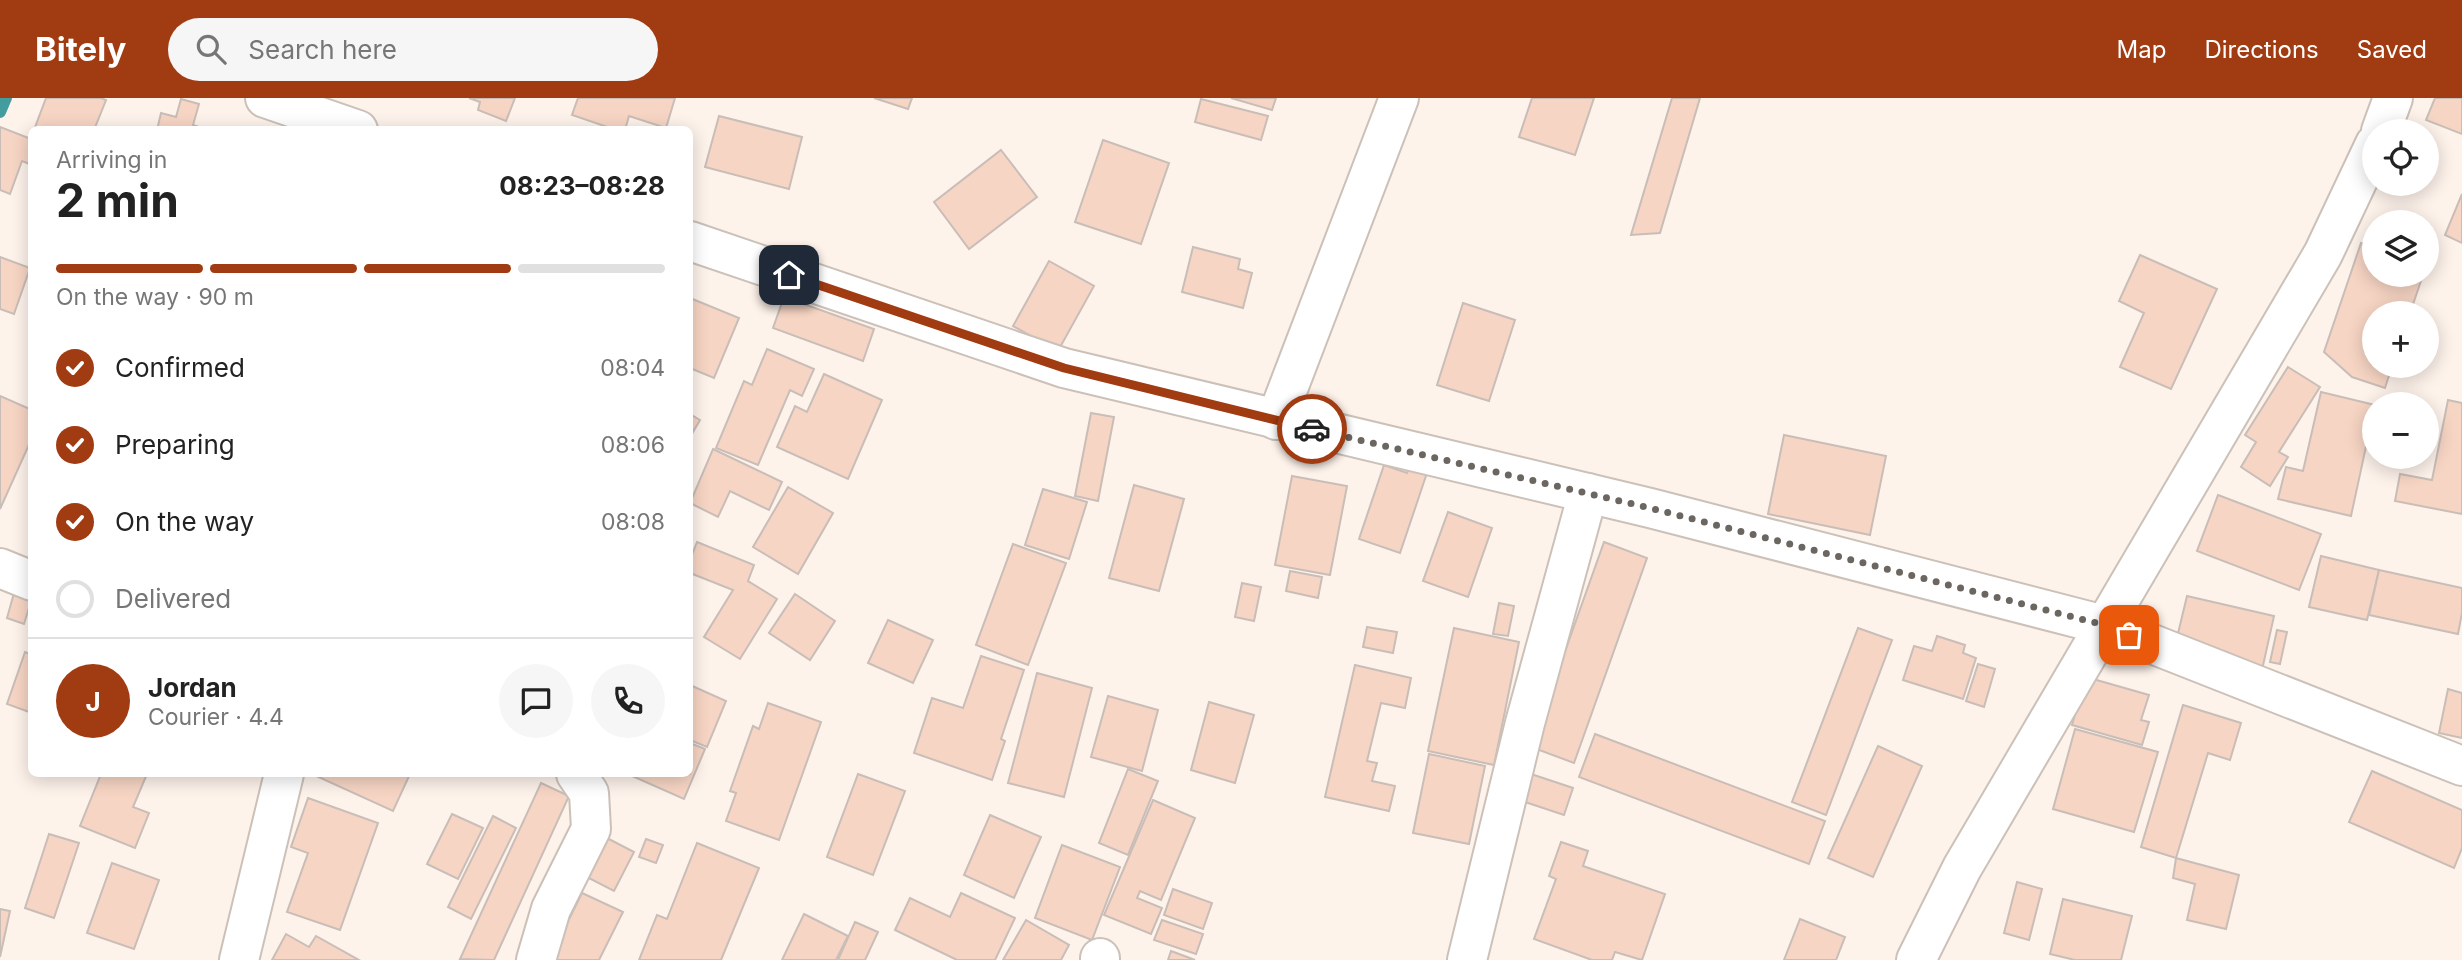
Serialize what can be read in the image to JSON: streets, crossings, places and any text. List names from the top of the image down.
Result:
{
  "page": {
    "header": "Bitely",
    "search": "Search here",
    "nav": ["Map", "Directions", "Saved"],
    "map_buttons": ["+", "−"],
    "heading": ["2 min", "Arriving in", "08:23–08:28"],
    "panel": ["Jordan", "Courier · 4.4"],
    "bar": "On the way · 90 m",
    "list": [
      ["Confirmed", "08:04"],
      ["Preparing", "08:06"],
      ["On the way", "08:08"],
      "Delivered"
    ],
    "round": "J"
  }
}
